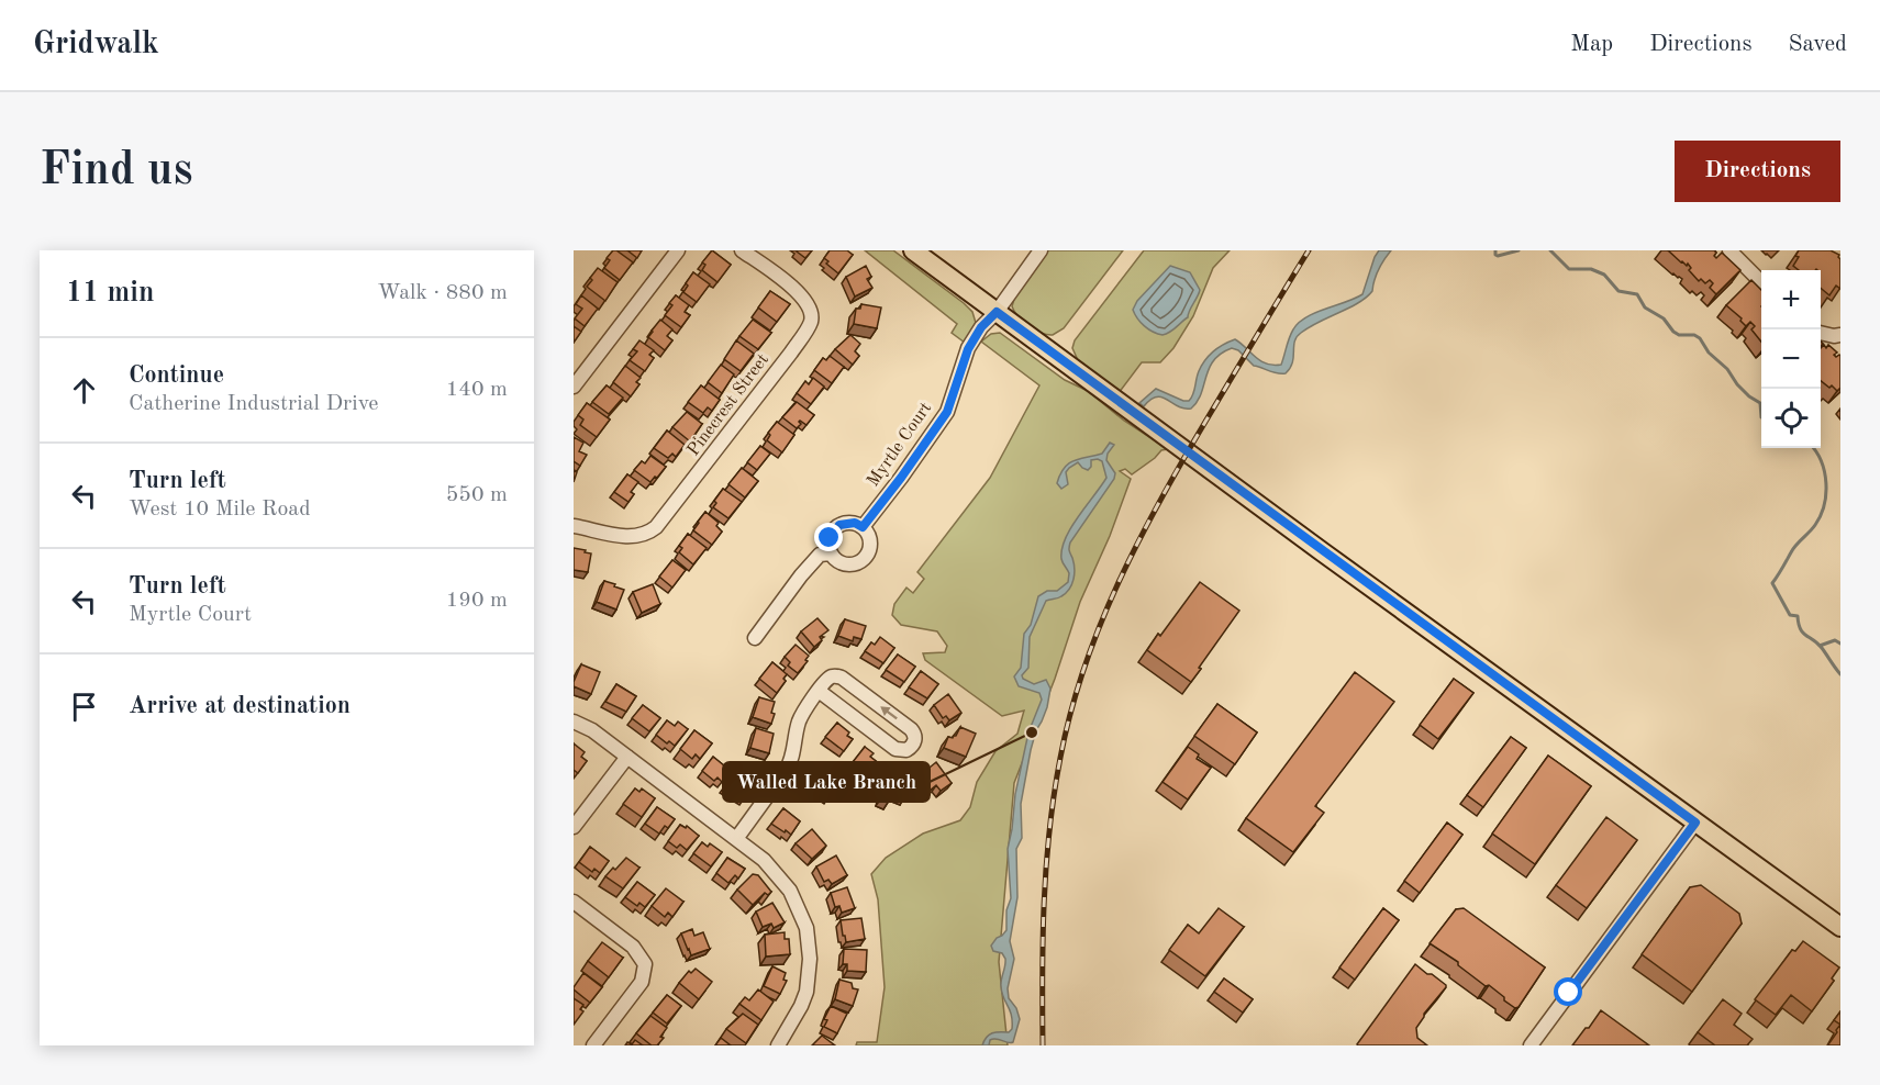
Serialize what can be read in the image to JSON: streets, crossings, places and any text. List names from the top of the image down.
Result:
{
  "streets": {
    "street": ["Pinecrest Street", "Myrtle Court"]
  },
  "places": ["Walled Lake Branch"],
  "page": {
    "header": "Gridwalk",
    "nav": ["Map", "Directions", "Saved"],
    "buttons": "Directions",
    "title": "Find us",
    "heading": ["11 min", "Walk · 880 m"],
    "map_buttons": ["+", "−"],
    "list": [
      ["Continue", "Catherine Industrial Drive", "140 m"],
      ["Turn left", "West 10 Mile Road", "550 m"],
      ["Turn left", "Myrtle Court", "190 m"],
      "Arrive at destination"
    ]
  }
}
